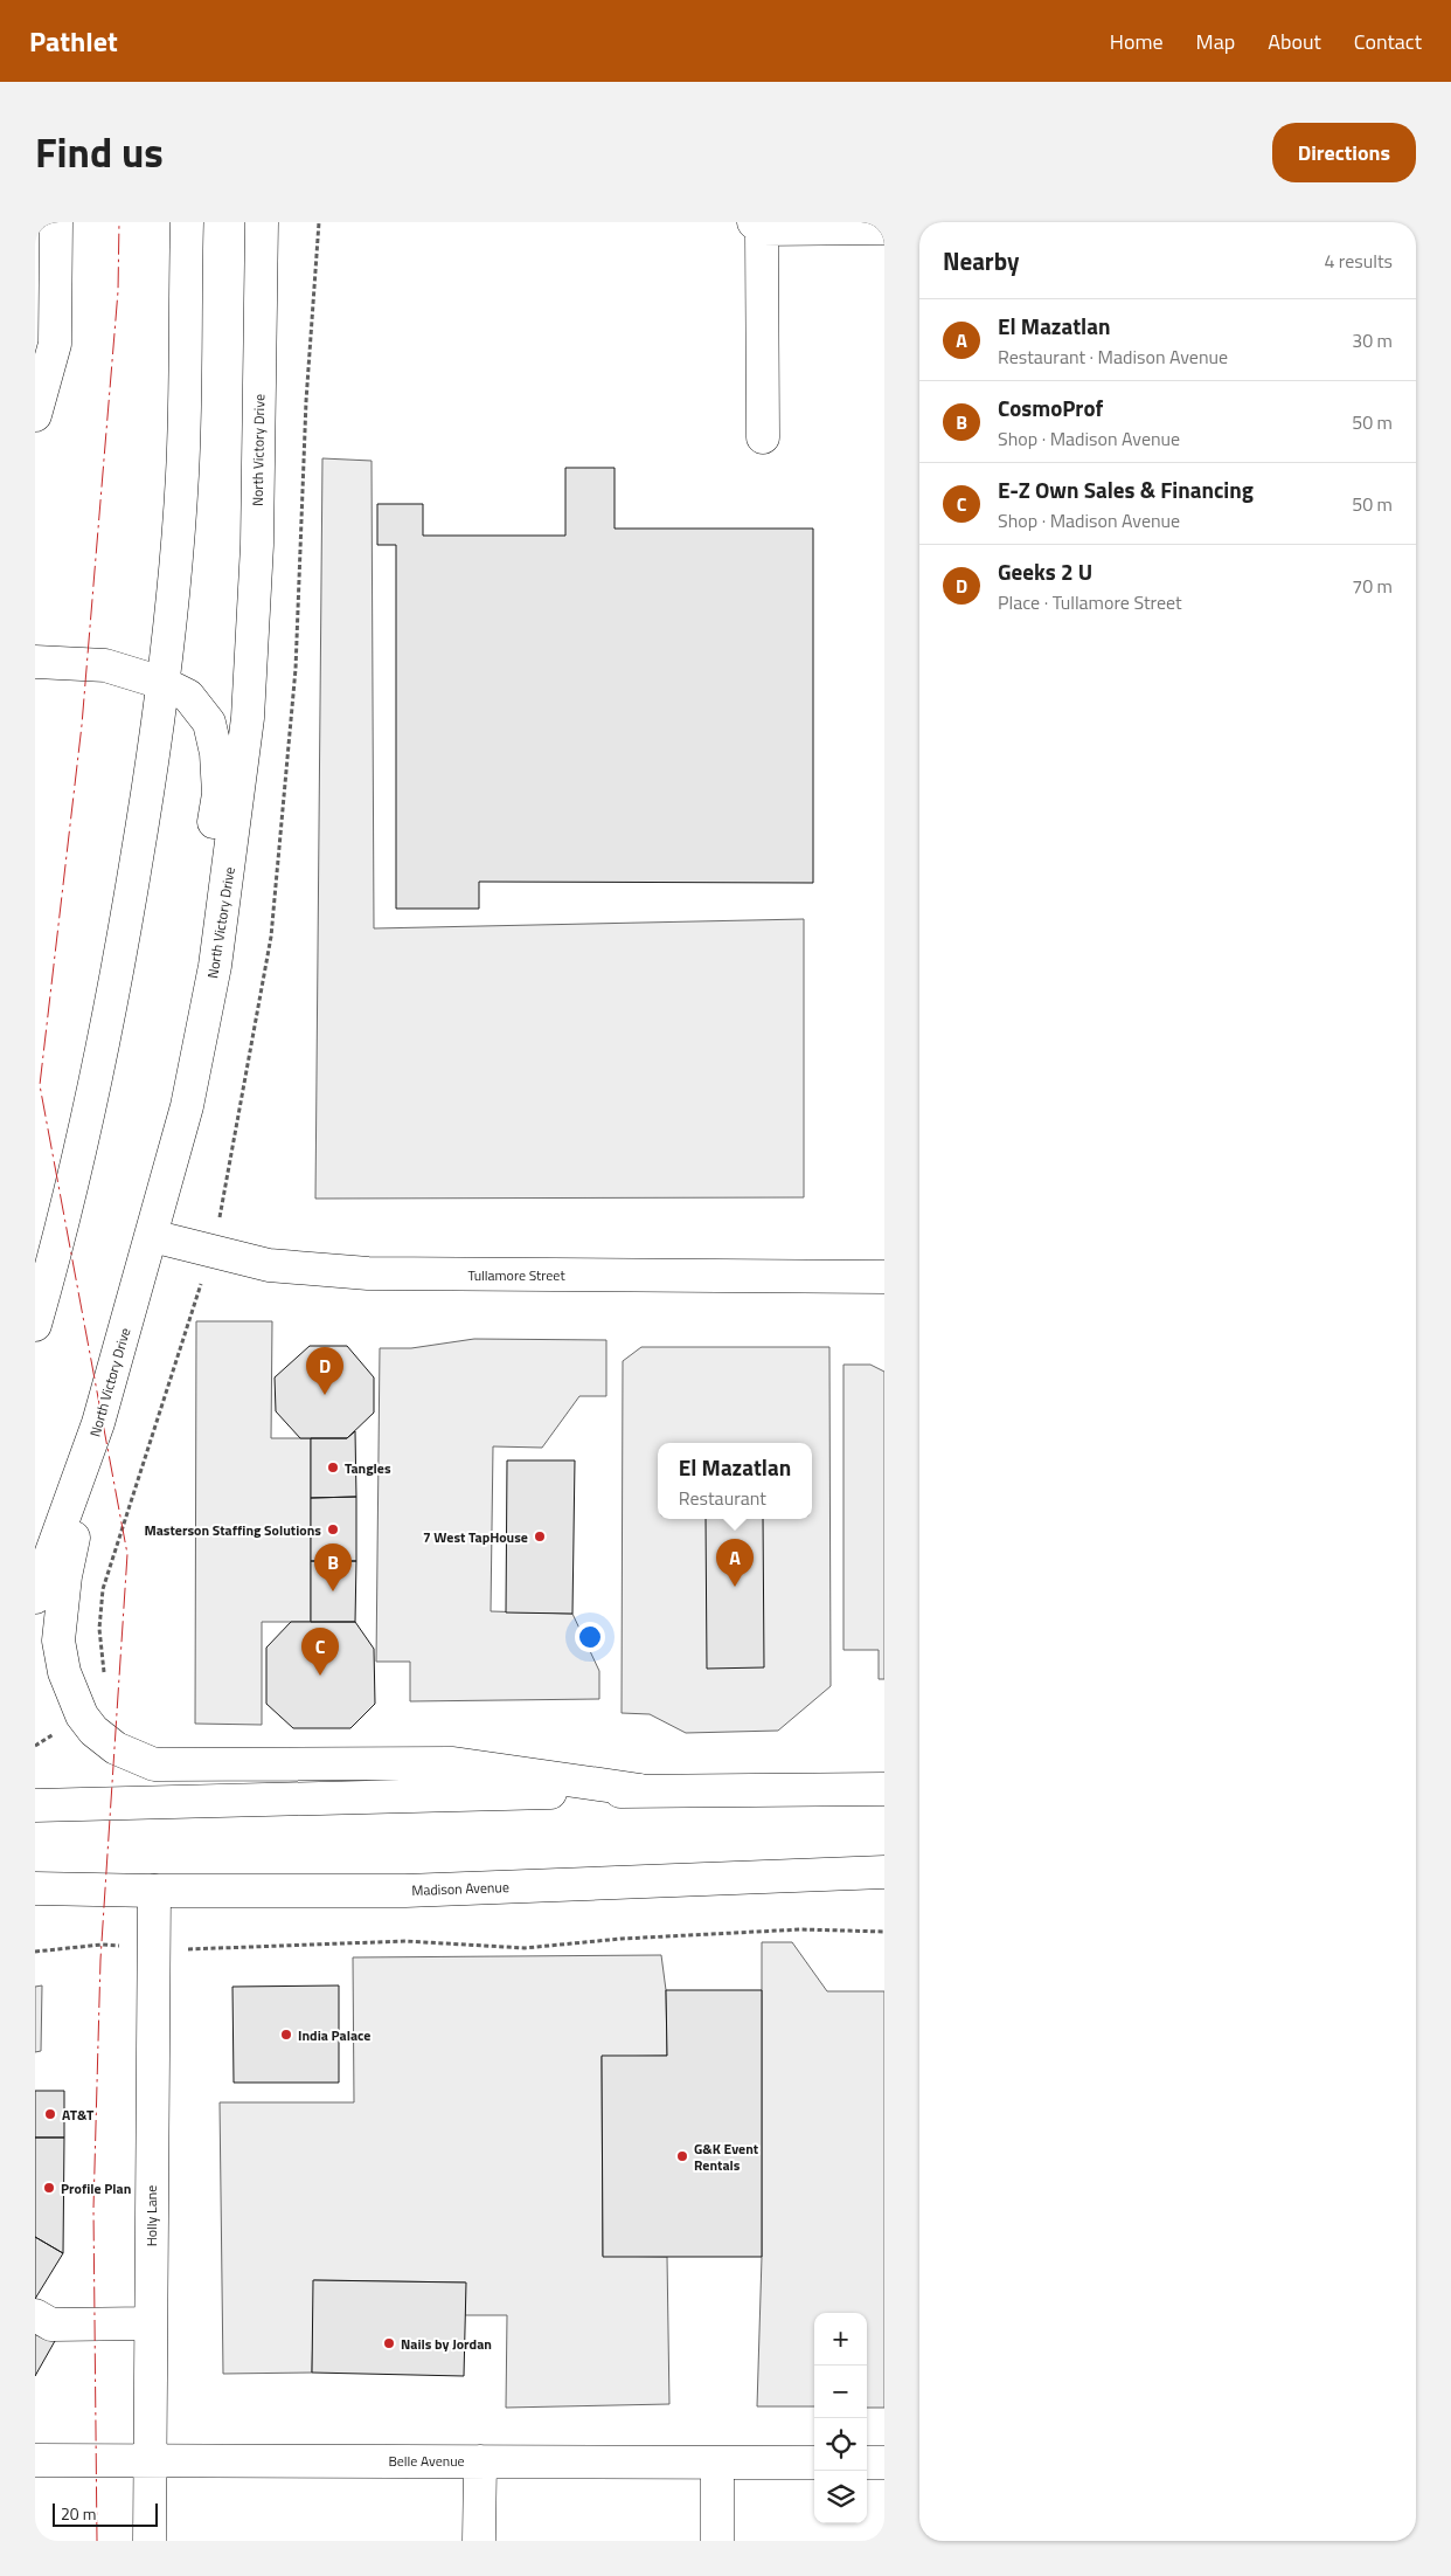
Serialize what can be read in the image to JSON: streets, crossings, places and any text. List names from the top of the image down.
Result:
{
  "streets": {
    "main road": [
      "North Victory Drive",
      "Tullamore Street",
      "Madison Avenue",
      "Holly Lane",
      "Belle Avenue"
    ]
  },
  "crossings": [
    ["North Victory Drive", "Tullamore Street"],
    ["Madison Avenue", "Holly Lane"],
    ["Holly Lane", "Belle Avenue"]
  ],
  "places": [
    "Tangles",
    "Masterson Staffing Solutions",
    "7 West TapHouse",
    "India Palace",
    "AT&T",
    "G&K Event Rentals",
    "Profile Plan",
    "Nails by Jordan"
  ],
  "scale_bar": "20 m",
  "page": {
    "header": "Pathlet",
    "nav": [
      "Home",
      "Map",
      "About",
      "Contact"
    ],
    "title": "Find us",
    "buttons": "Directions",
    "heading": ["Nearby", "4 results"],
    "list": [
      {
        "mark": "A",
        "name": "El Mazatlan",
        "note": "Restaurant · Madison Avenue",
        "value": "30 m"
      },
      {
        "mark": "B",
        "name": "CosmoProf",
        "note": "Shop · Madison Avenue",
        "value": "50 m"
      },
      {
        "mark": "C",
        "name": "E-Z Own Sales & Financing",
        "note": "Shop · Madison Avenue",
        "value": "50 m"
      },
      {
        "mark": "D",
        "name": "Geeks 2 U",
        "note": "Place · Tullamore Street",
        "value": "70 m"
      }
    ],
    "pins": [
      "D",
      "A",
      "B",
      "C"
    ],
    "popup": ["El Mazatlan", "Restaurant"],
    "map_buttons": ["+", "−"],
    "scale": "20 m"
  }
}
